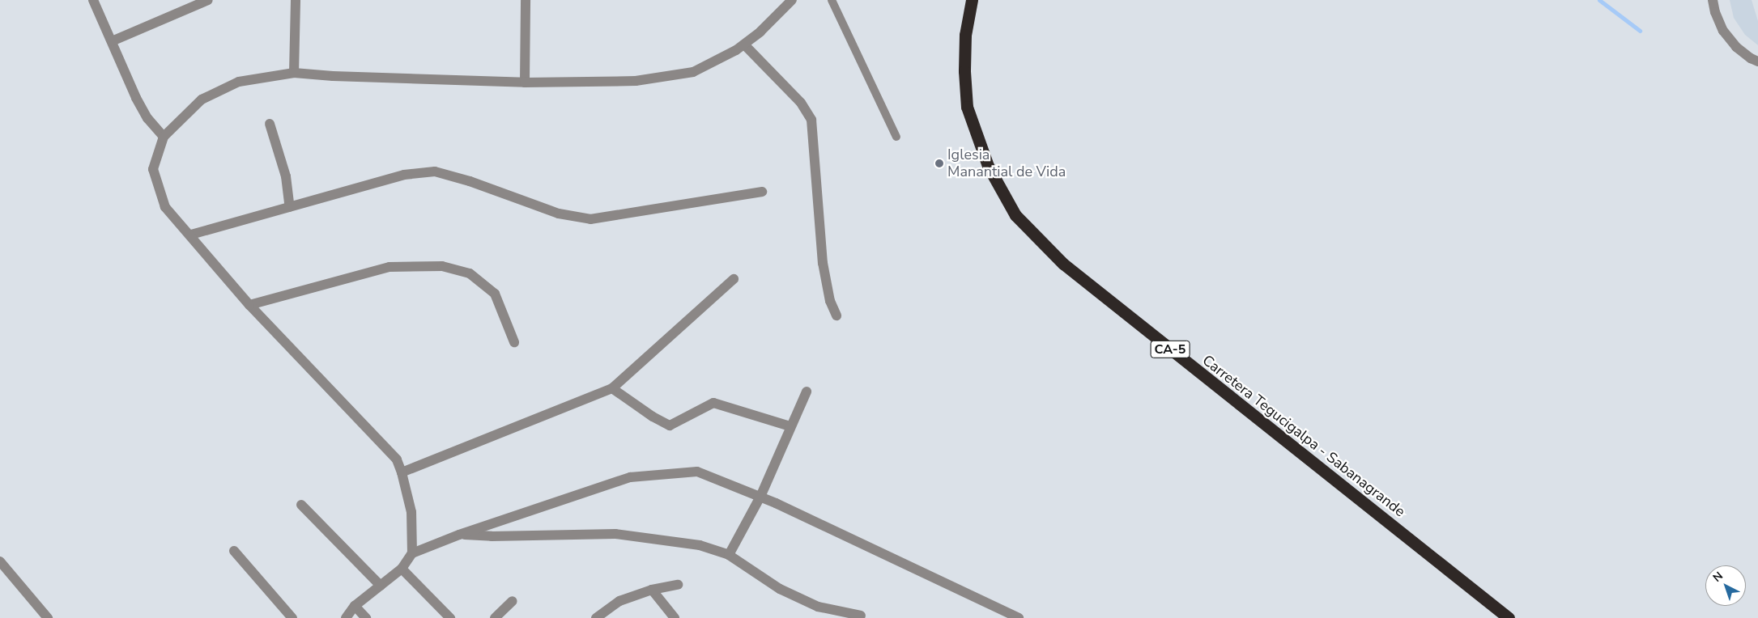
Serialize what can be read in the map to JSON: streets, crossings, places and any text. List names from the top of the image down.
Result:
{
  "streets": {
    "highway": ["CA-5", "Carretera Tegucigalpa - Sabanagrande"]
  },
  "places": ["Iglesia Manantial de Vida"],
  "north": "top left"
}
